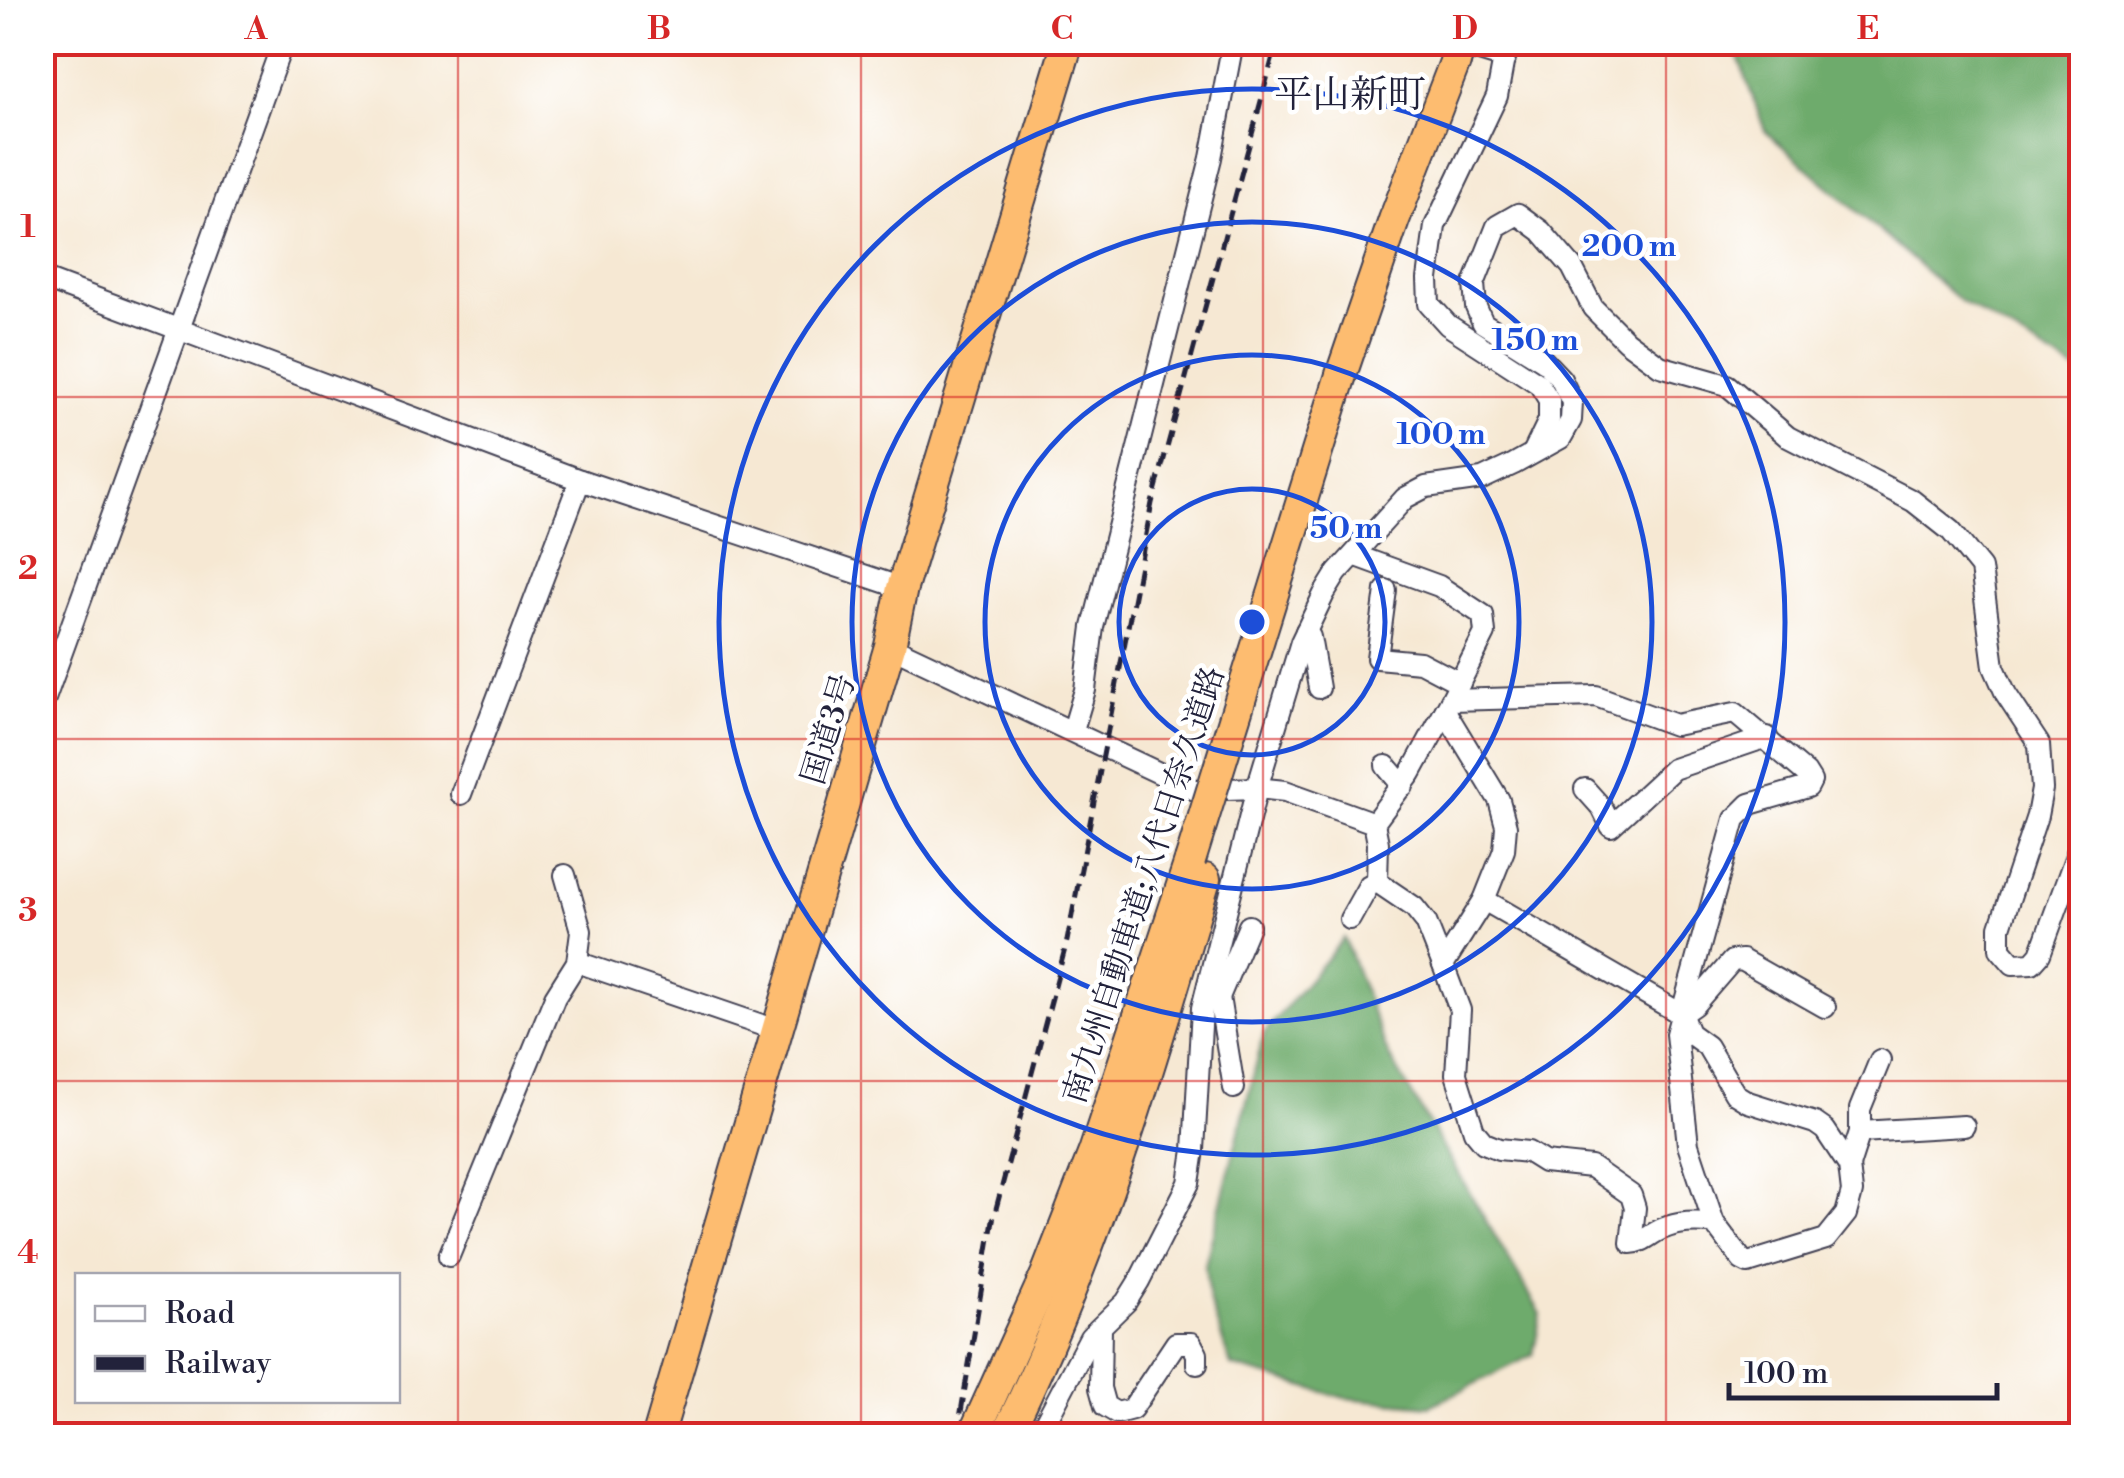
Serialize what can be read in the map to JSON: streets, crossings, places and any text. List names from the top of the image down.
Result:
{
  "streets": {
    "highway": ["国道3号", "南九州自動車道;八代日奈久道路"]
  },
  "districts": ["平山新町"],
  "legend": ["Road", "Railway"],
  "scale_bar": "100 m",
  "grid": {
    "columns": [
      "A",
      "B",
      "C",
      "D",
      "E"
    ],
    "rows": [
      "1",
      "2",
      "3",
      "4"
    ]
  },
  "rings": [
    "200 m",
    "150 m",
    "100 m",
    "50 m"
  ]
}
